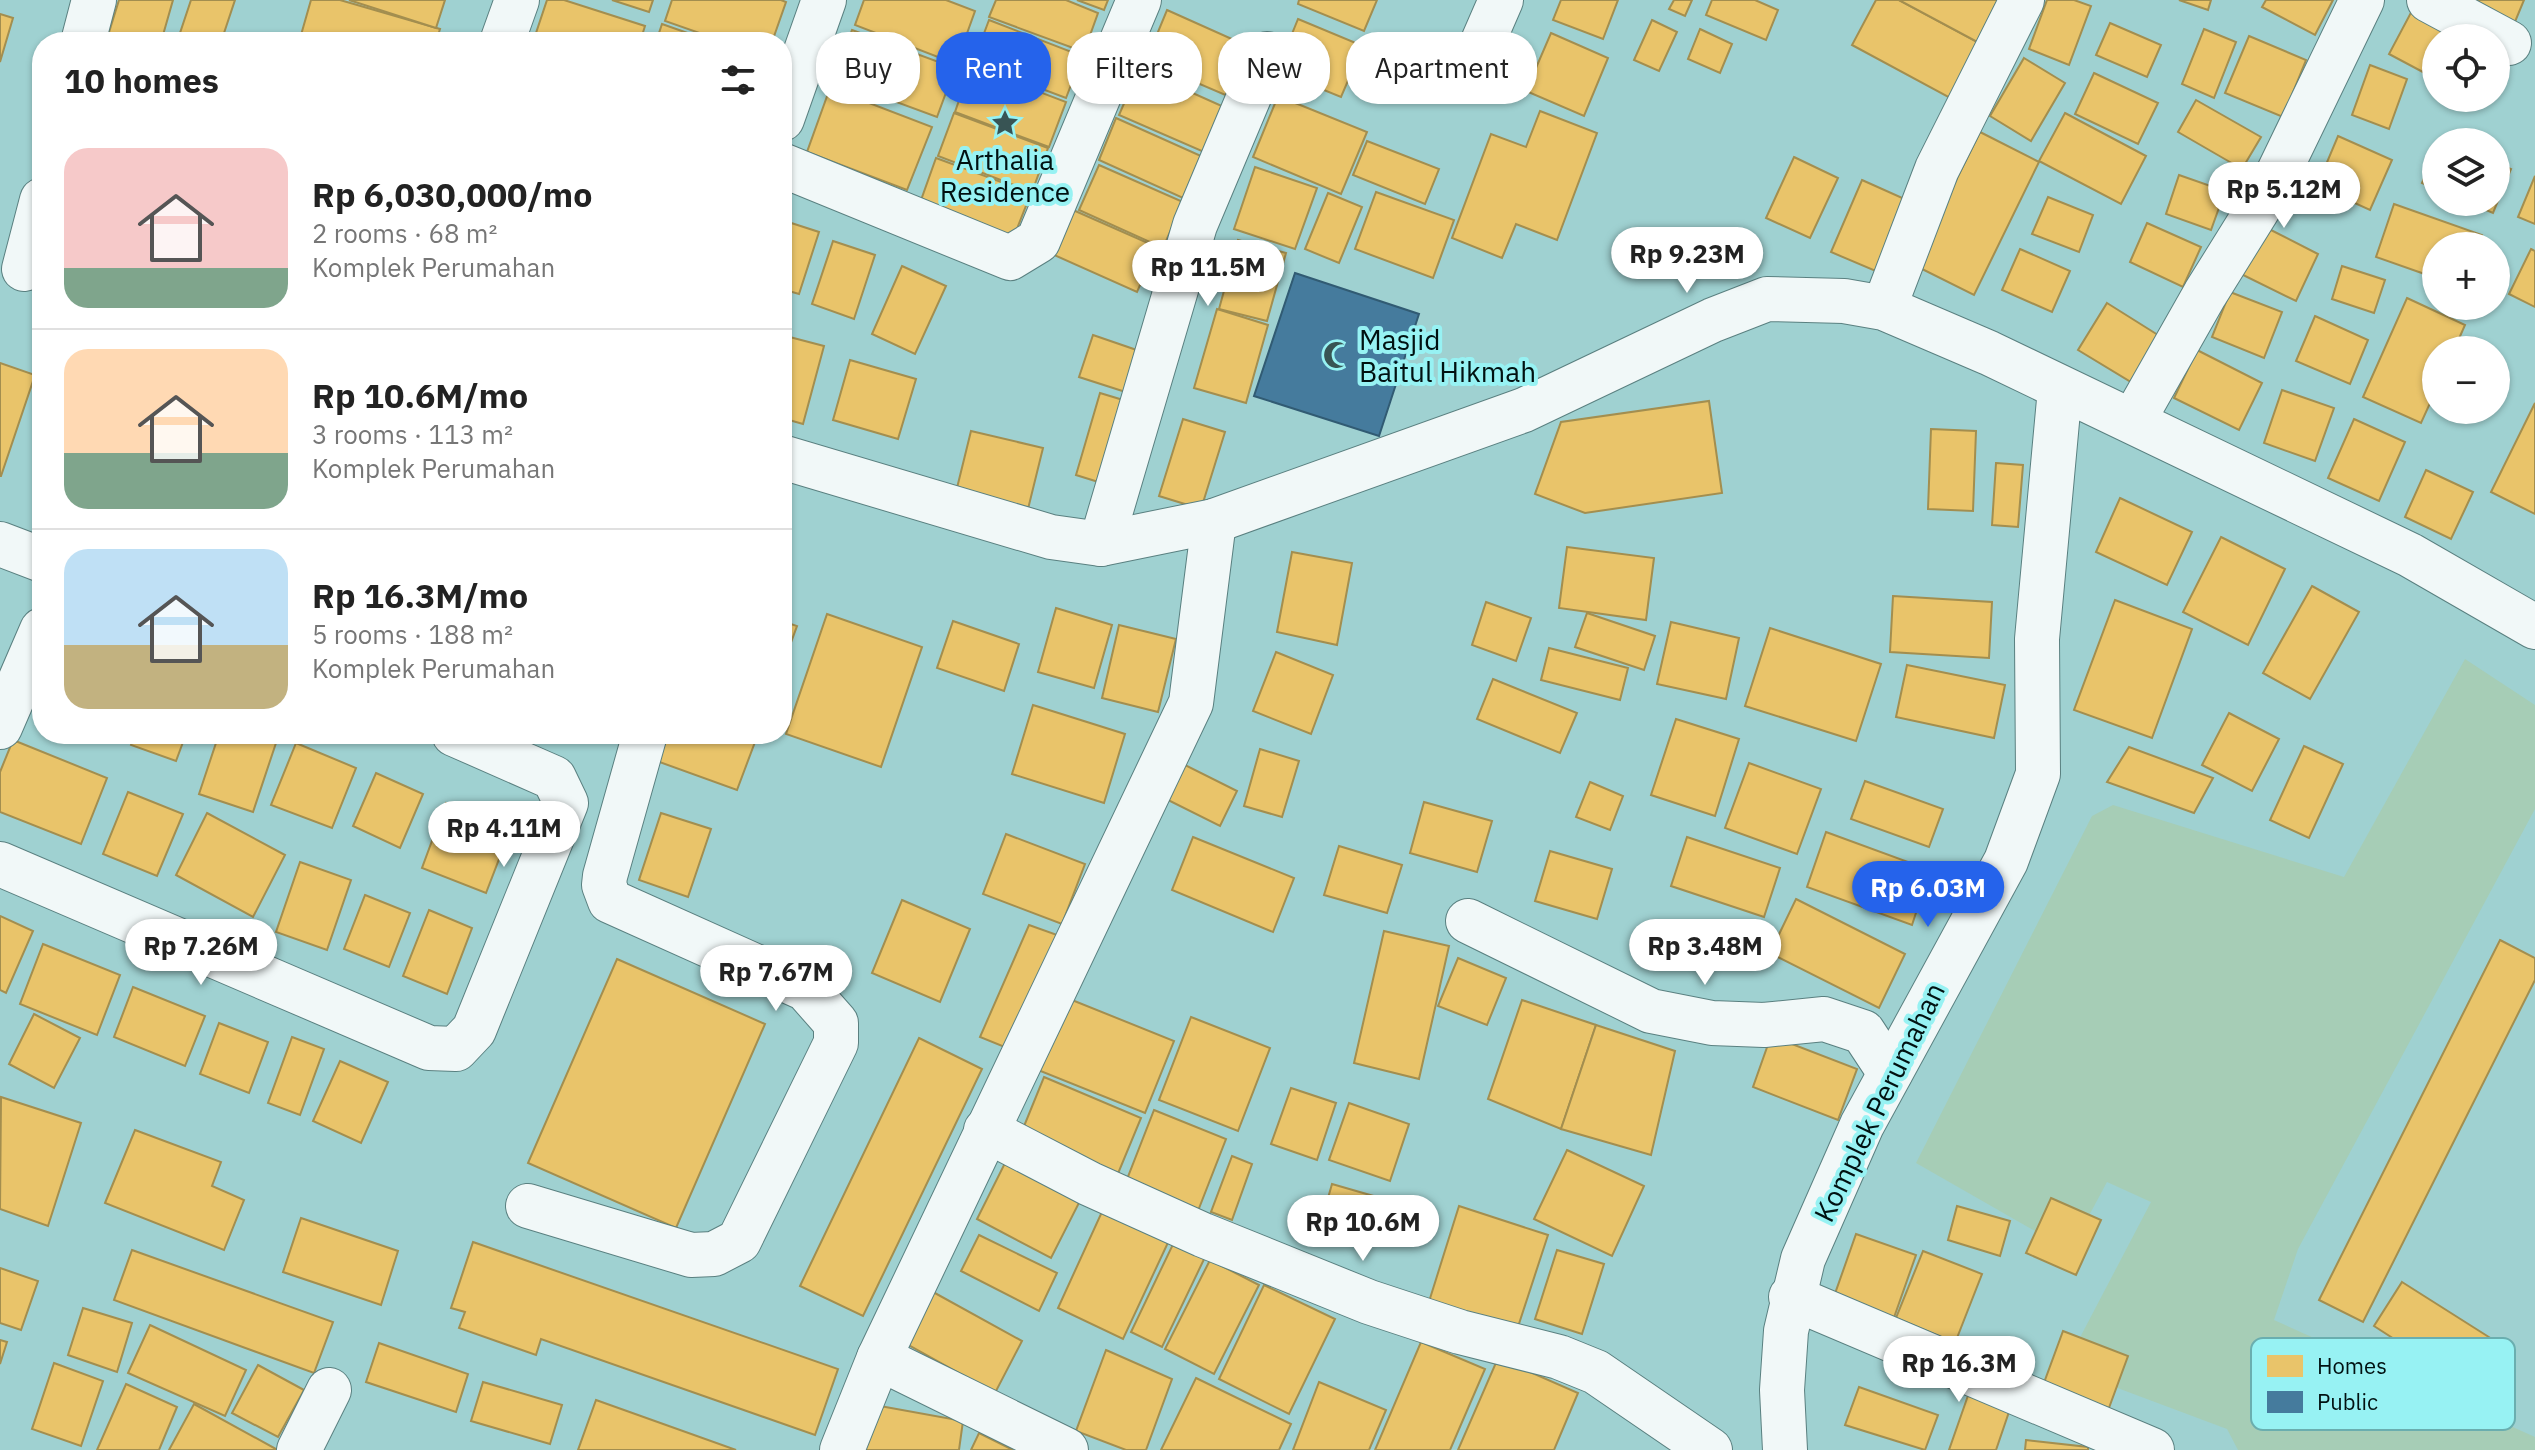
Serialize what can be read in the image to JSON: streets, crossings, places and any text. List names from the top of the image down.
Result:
{
  "streets": {
    "street": ["Komplek Perumahan"]
  },
  "places": {
    "place": ["Arthalia Residence"],
    "mosque": ["Masjid Baitul Hikmah"]
  },
  "legend": ["Homes", "Public"],
  "page": {
    "map_buttons": ["+", "−"],
    "chip": [
      "Buy",
      "Rent",
      "Filters",
      "New",
      "Apartment"
    ],
    "heading": "10 homes",
    "list": [
      {
        "name": "Rp 6,030,000/mo",
        "note": "2 rooms · 68 m² · Komplek Perumahan"
      },
      {
        "name": "Rp 10.6M/mo",
        "note": "3 rooms · 113 m² · Komplek Perumahan"
      },
      {
        "name": "Rp 16.3M/mo",
        "note": "5 rooms · 188 m² · Komplek Perumahan"
      }
    ],
    "price": [
      "Rp 5.12M",
      "Rp 9.23M",
      "Rp 11.5M",
      "Rp 4.11M",
      "Rp 6.03M",
      "Rp 7.26M",
      "Rp 3.48M",
      "Rp 7.67M",
      "Rp 10.6M",
      "Rp 16.3M"
    ]
  }
}
